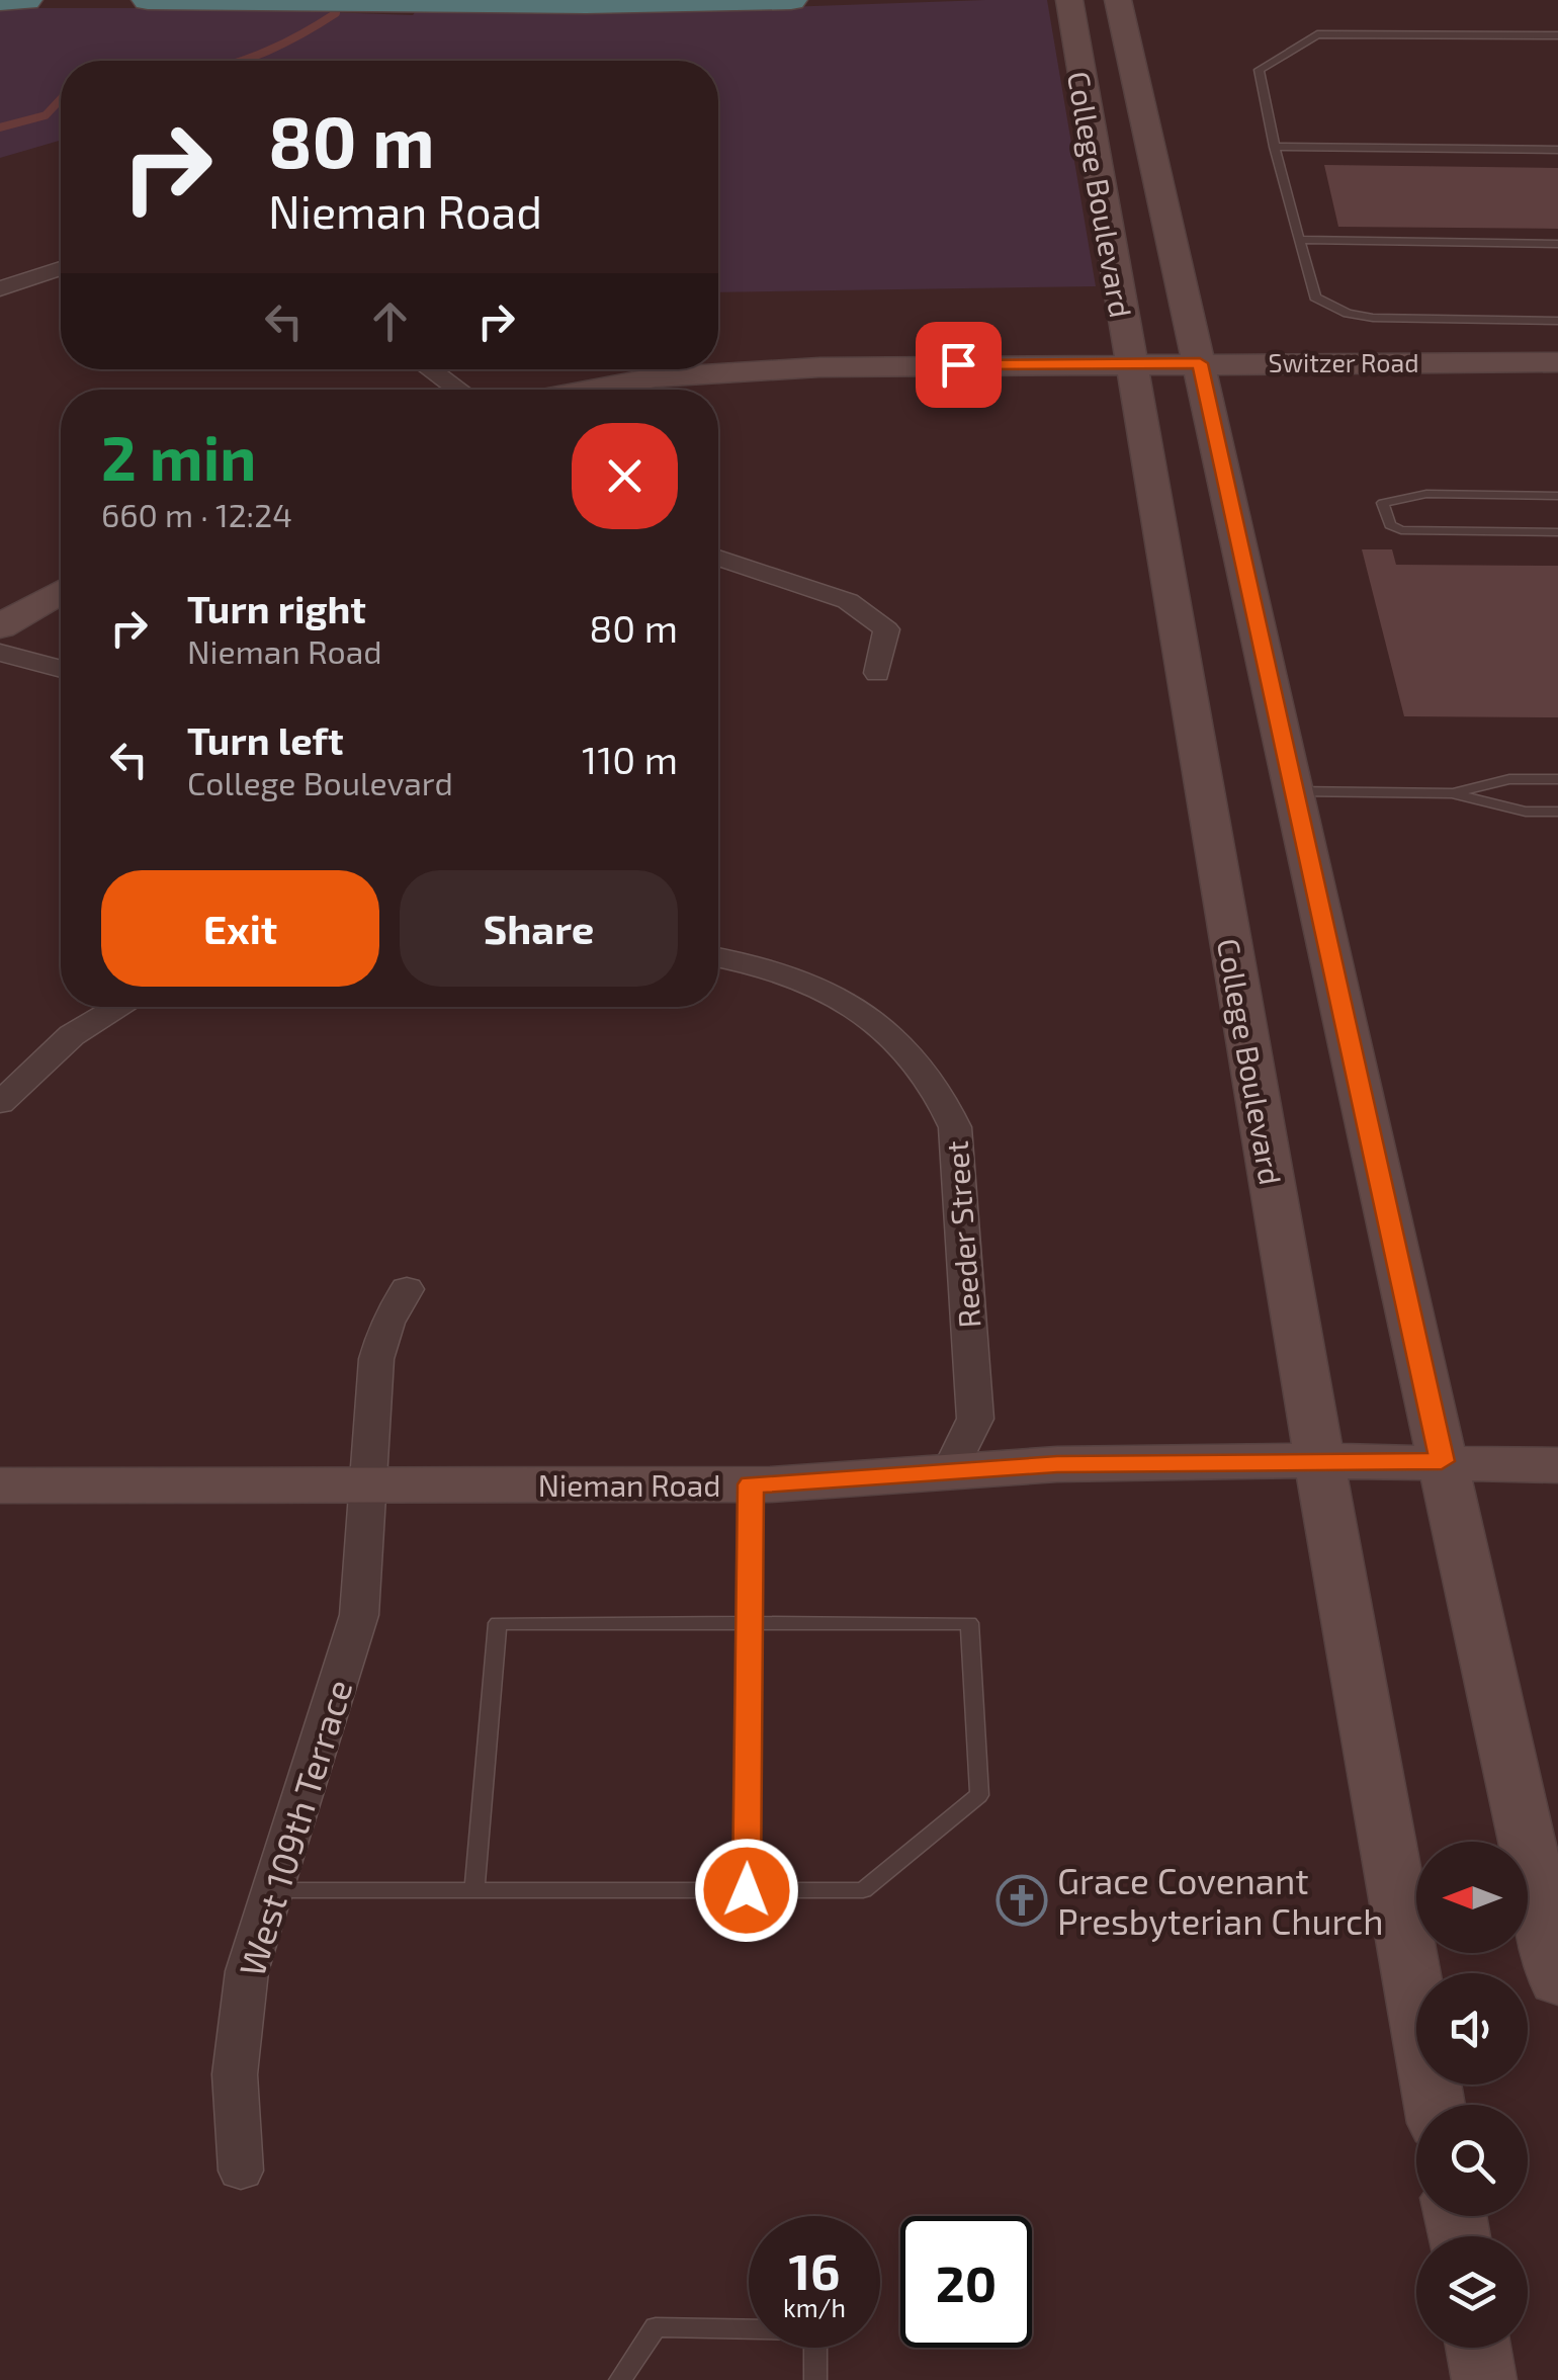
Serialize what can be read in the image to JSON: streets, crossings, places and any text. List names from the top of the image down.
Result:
{
  "streets": {
    "main road": ["College Boulevard", "Switzer Road", "Nieman Road"],
    "street": ["Reeder Street", "West 109th Terrace"]
  },
  "crossings": [
    ["College Boulevard", "Switzer Road"],
    ["College Boulevard", "Nieman Road"],
    ["Reeder Street", "Nieman Road"],
    ["Nieman Road", "West 109th Terrace"]
  ],
  "places": {
    "church": ["Grace Covenant Presbyterian Church"]
  },
  "north": "left",
  "page": {
    "turn": ["80 m", "Nieman Road"],
    "heading": ["2 min", "660 m · 12:24"],
    "list": [
      {
        "name": "Turn right",
        "note": "Nieman Road",
        "value": "80 m"
      },
      {
        "name": "Turn left",
        "note": "College Boulevard",
        "value": "110 m"
      }
    ],
    "buttons": ["Exit", "Share"],
    "speed": "16 km/h",
    "limit": "20"
  }
}
